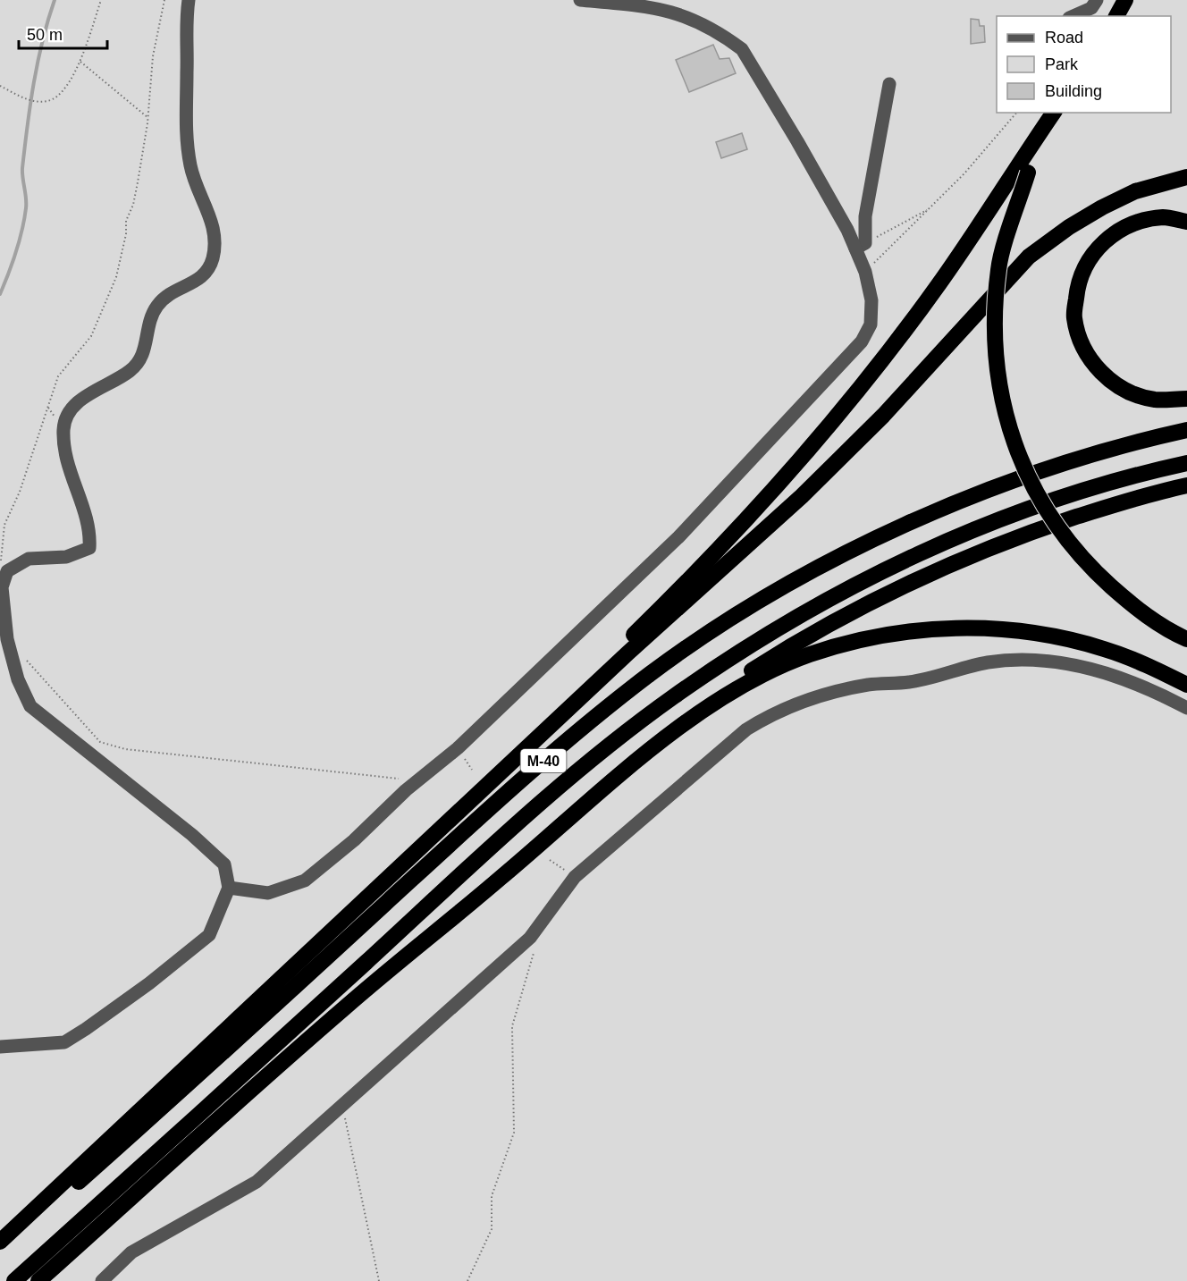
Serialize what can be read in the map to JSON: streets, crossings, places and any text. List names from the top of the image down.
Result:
{
  "streets": {
    "highway": ["M-40"]
  },
  "legend": ["Road", "Park", "Building"],
  "scale_bar": "50 m"
}
